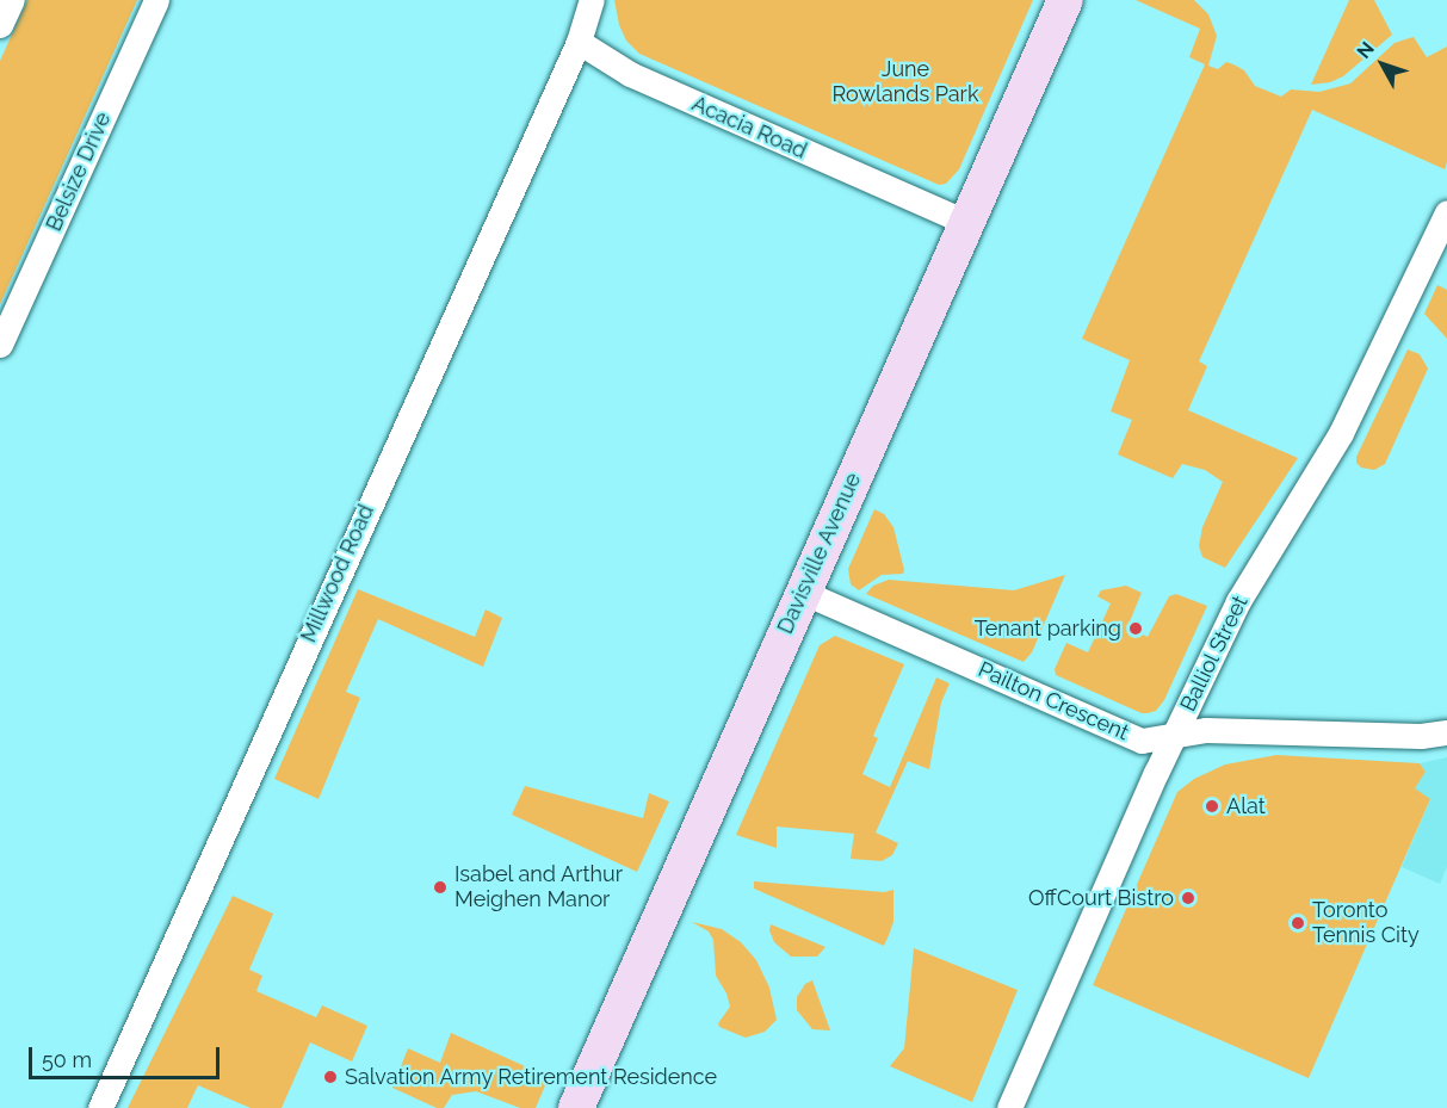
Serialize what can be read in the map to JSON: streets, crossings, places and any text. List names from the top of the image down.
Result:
{
  "streets": {
    "street": [
      "Acacia Road",
      "Belsize Drive",
      "Davisville Avenue",
      "Millwood Road",
      "Balliol Street",
      "Pailton Crescent"
    ]
  },
  "crossings": [
    ["Acacia Road", "Davisville Avenue"],
    ["Acacia Road", "Millwood Road"],
    ["Davisville Avenue", "Pailton Crescent"],
    ["Balliol Street", "Pailton Crescent"]
  ],
  "parks": ["June Rowlands Park"],
  "places": [
    "Tenant parking",
    "Alat",
    "Isabel and Arthur Meighen Manor",
    "OffCourt Bistro",
    "Toronto Tennis City",
    "Salvation Army Retirement Residence"
  ],
  "scale_bar": "50 m",
  "north": "top left"
}
